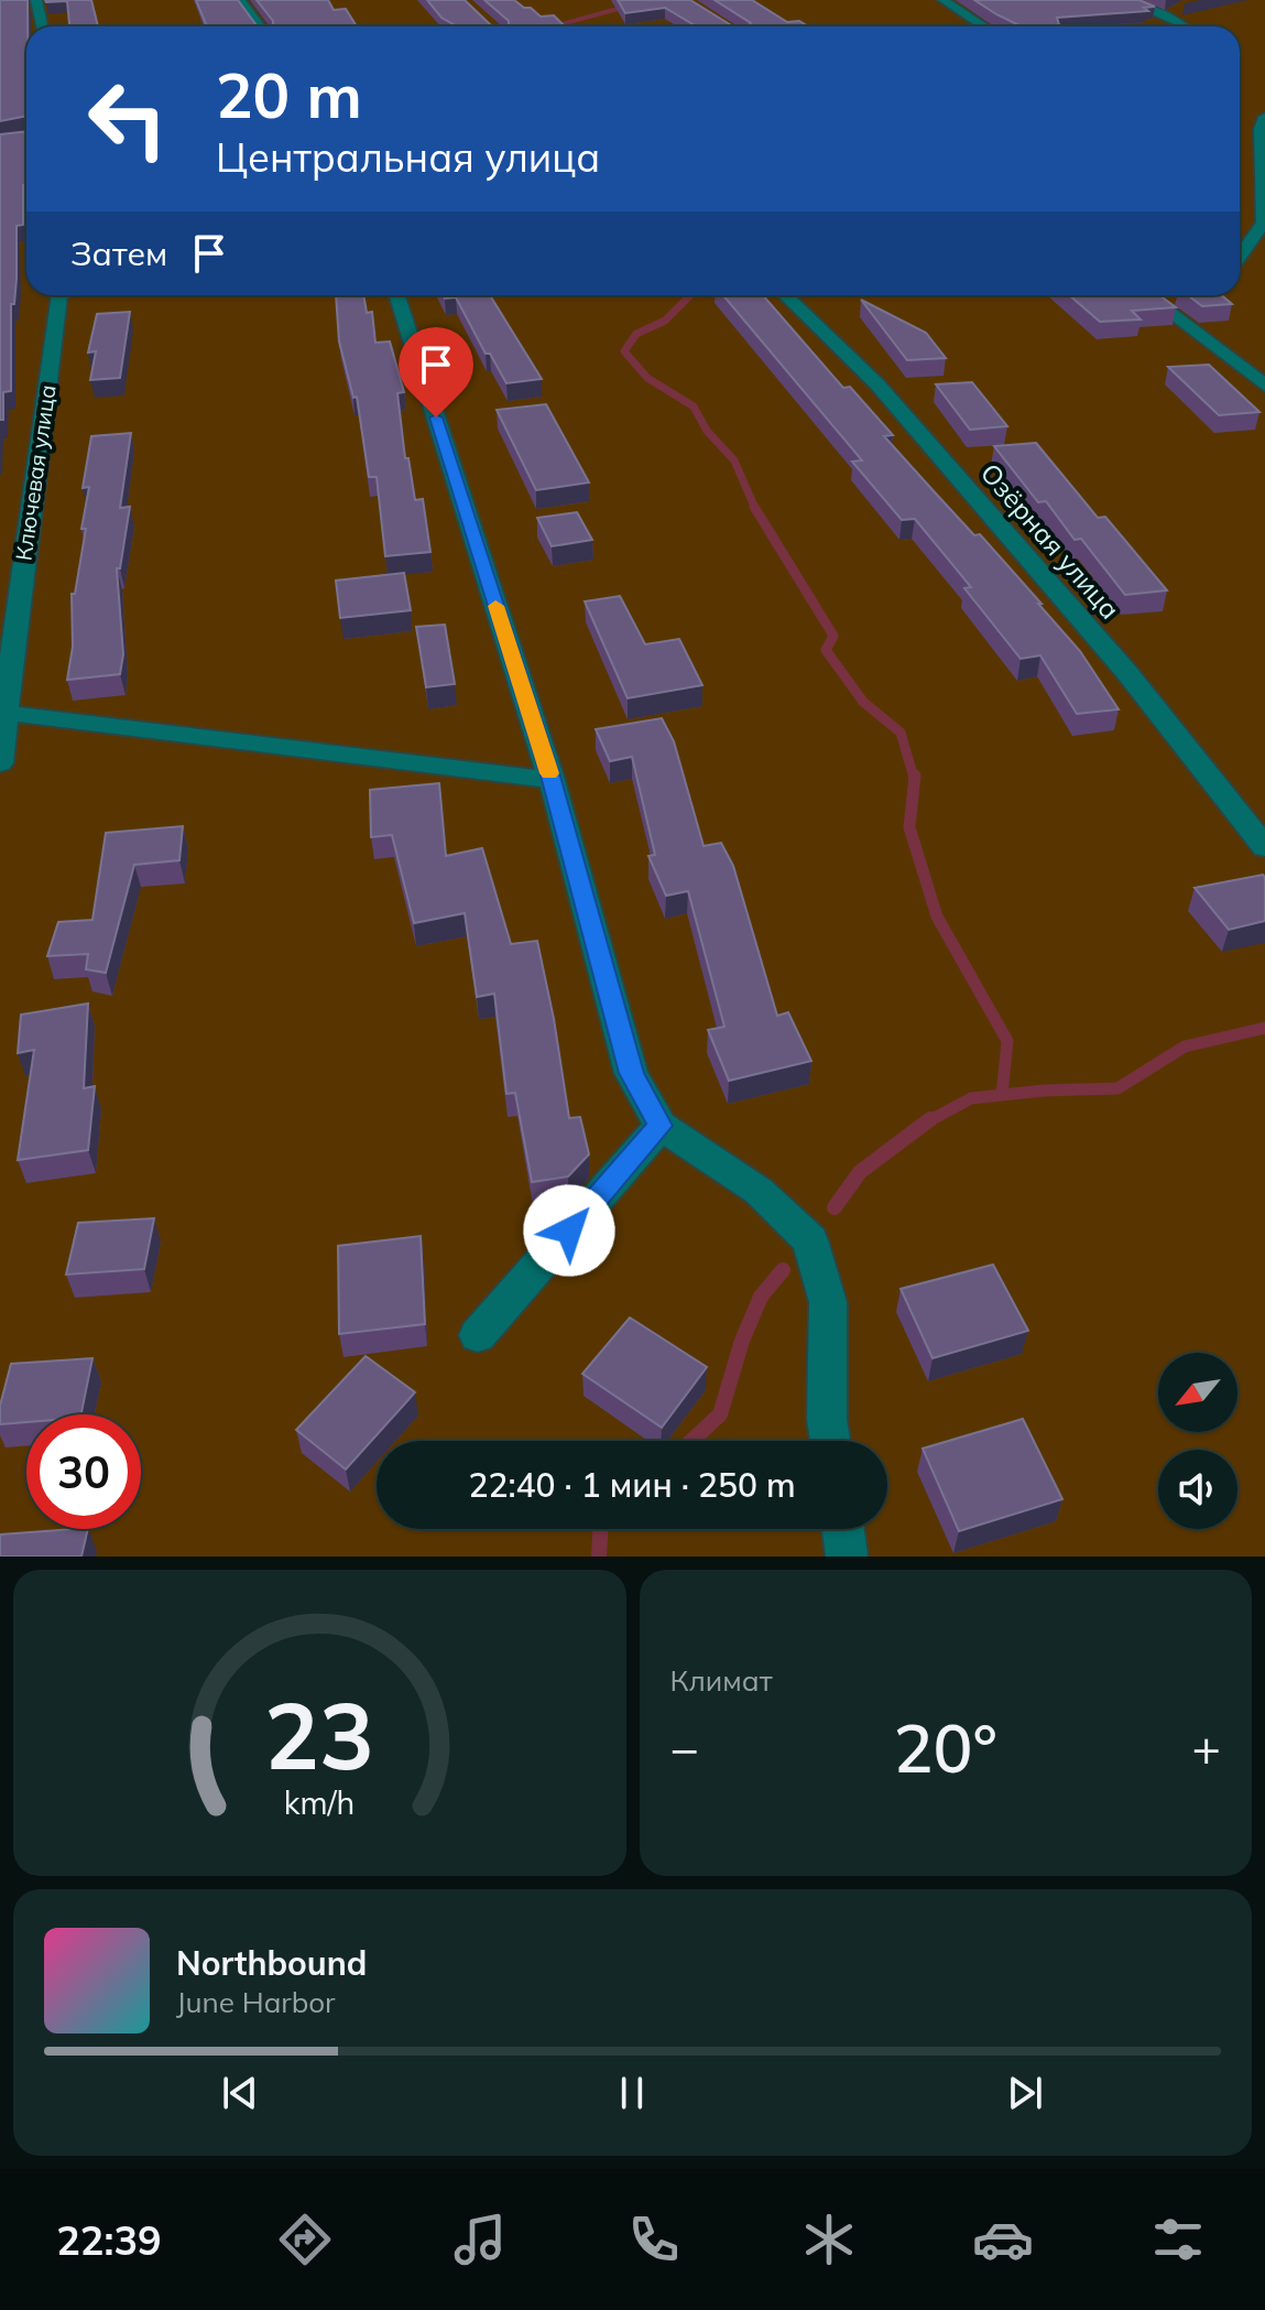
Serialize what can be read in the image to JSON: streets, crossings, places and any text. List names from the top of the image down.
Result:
{
  "streets": {
    "street": ["Ключевая улица", "Озёрная улица"]
  },
  "north": "bottom left",
  "page": {
    "turn": ["20 m", "Центральная улица"],
    "then": "Затем",
    "limit": "30",
    "trip": "22:40 · 1 мин · 250 m",
    "tile": "Климат",
    "heat": ["−", "20°", "+"],
    "song": ["Northbound", "June Harbor"],
    "tabs": "22:39",
    "gauge": ["23", "km/h"]
  }
}
